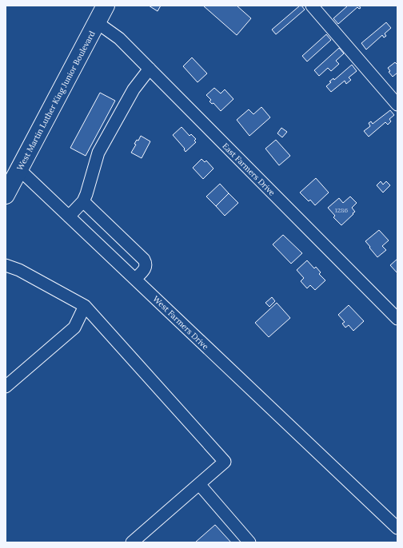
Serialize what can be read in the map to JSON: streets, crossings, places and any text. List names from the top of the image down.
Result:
{
  "streets": {
    "highway": ["West Martin Luther King Junior Boulevard"],
    "street": ["East Farmers Drive", "West Farmers Drive"]
  },
  "crossings": [
    ["West Martin Luther King Junior Boulevard", "East Farmers Drive"],
    ["West Martin Luther King Junior Boulevard", "West Farmers Drive"]
  ],
  "house_numbers": ["1286"]
}
